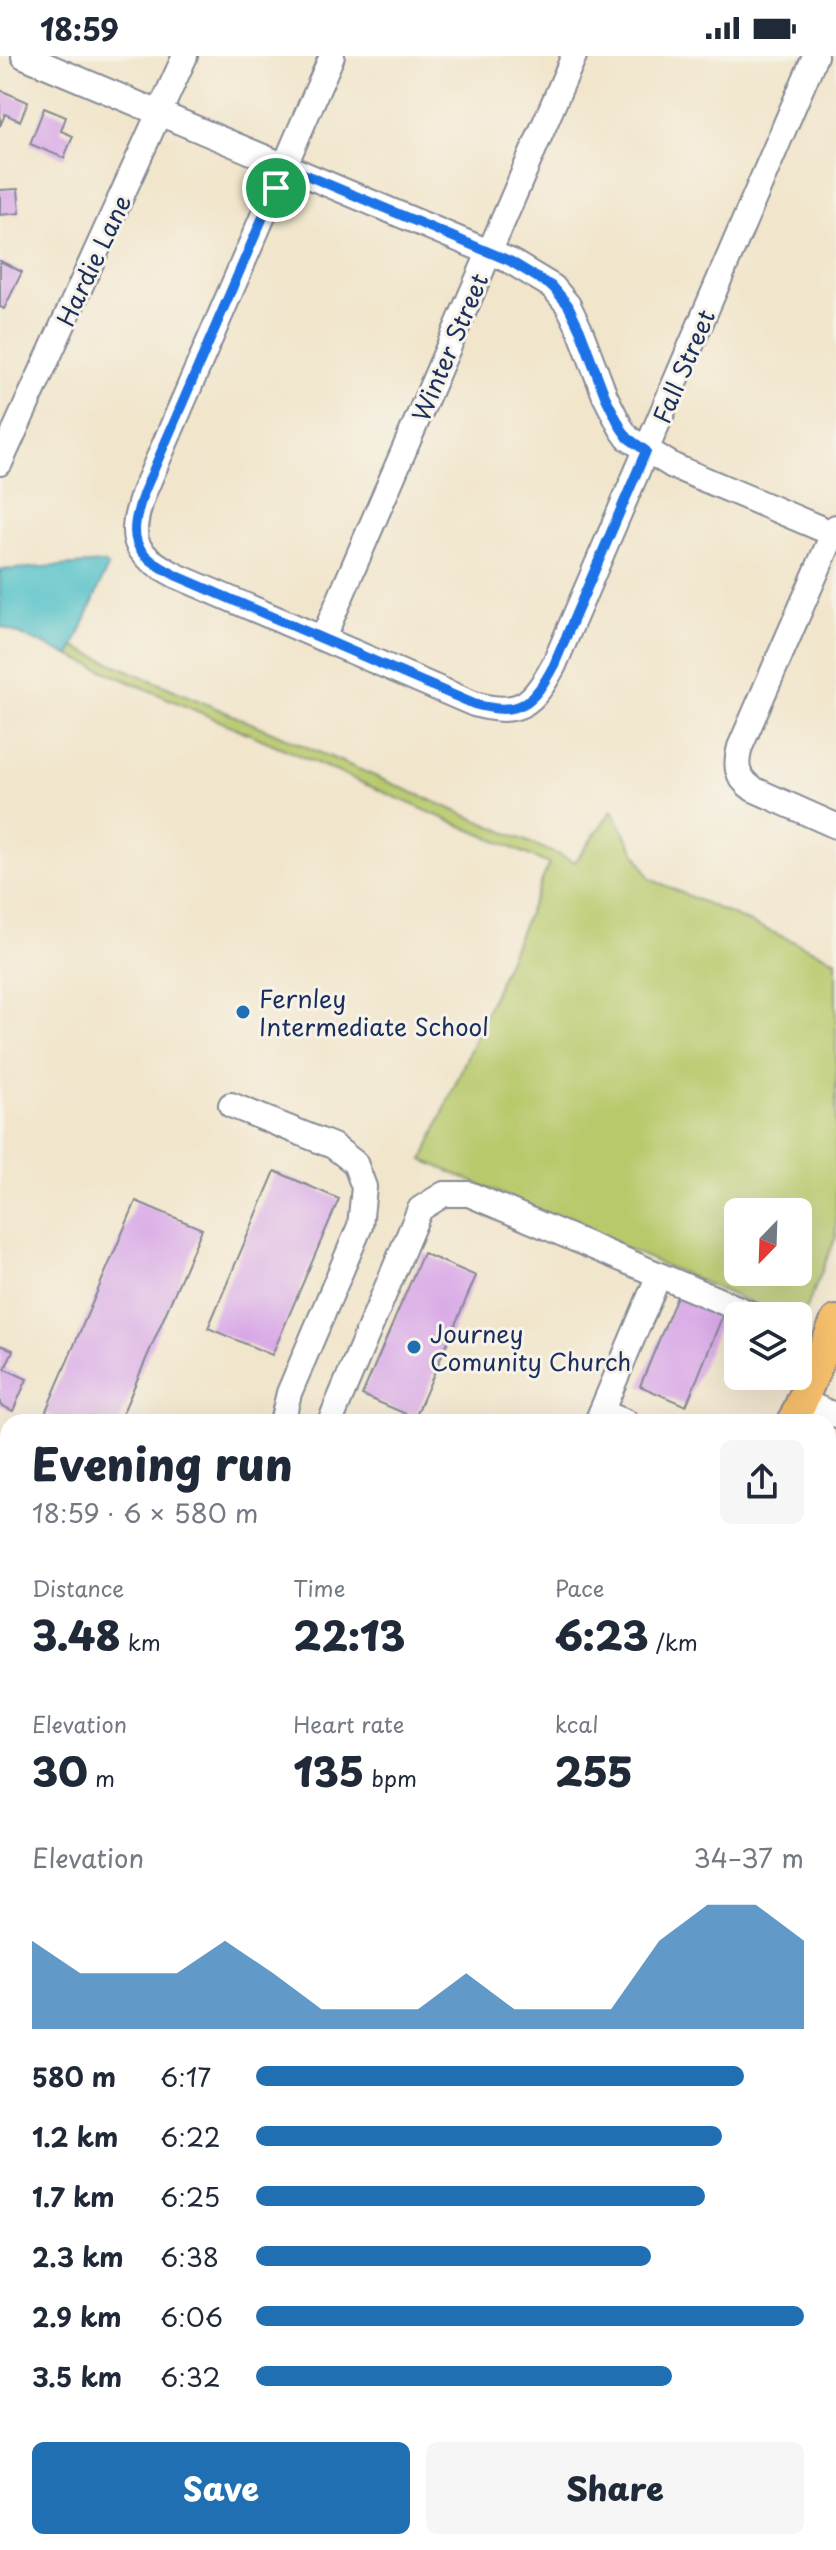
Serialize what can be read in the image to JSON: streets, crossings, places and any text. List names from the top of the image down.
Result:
{
  "streets": {
    "street": ["Hardie Lane", "Winter Street", "Fall Street"]
  },
  "crossings": [
    ["Winter Street", "Fall Street"]
  ],
  "places": ["Fernley Intermediate School", "Journey Comunity Church"],
  "north": "bottom left",
  "page": {
    "status": "18:59",
    "heading": ["Evening run", "18:59 · 6 × 580 m"],
    "stats": [
      ["Distance", "3.48 km"],
      ["Time", "22:13"],
      ["Pace", "6:23 /km"],
      ["Elevation", "30 m"],
      ["Heart rate", "135 bpm"],
      ["kcal", "255"]
    ],
    "chart": ["Elevation", "34–37 m"],
    "list": [
      {
        "name": "580 m",
        "note": "6:17"
      },
      {
        "name": "1.2 km",
        "note": "6:22"
      },
      {
        "name": "1.7 km",
        "note": "6:25"
      },
      {
        "name": "2.3 km",
        "note": "6:38"
      },
      {
        "name": "2.9 km",
        "note": "6:06"
      },
      {
        "name": "3.5 km",
        "note": "6:32"
      }
    ],
    "buttons": ["Save", "Share"]
  }
}
